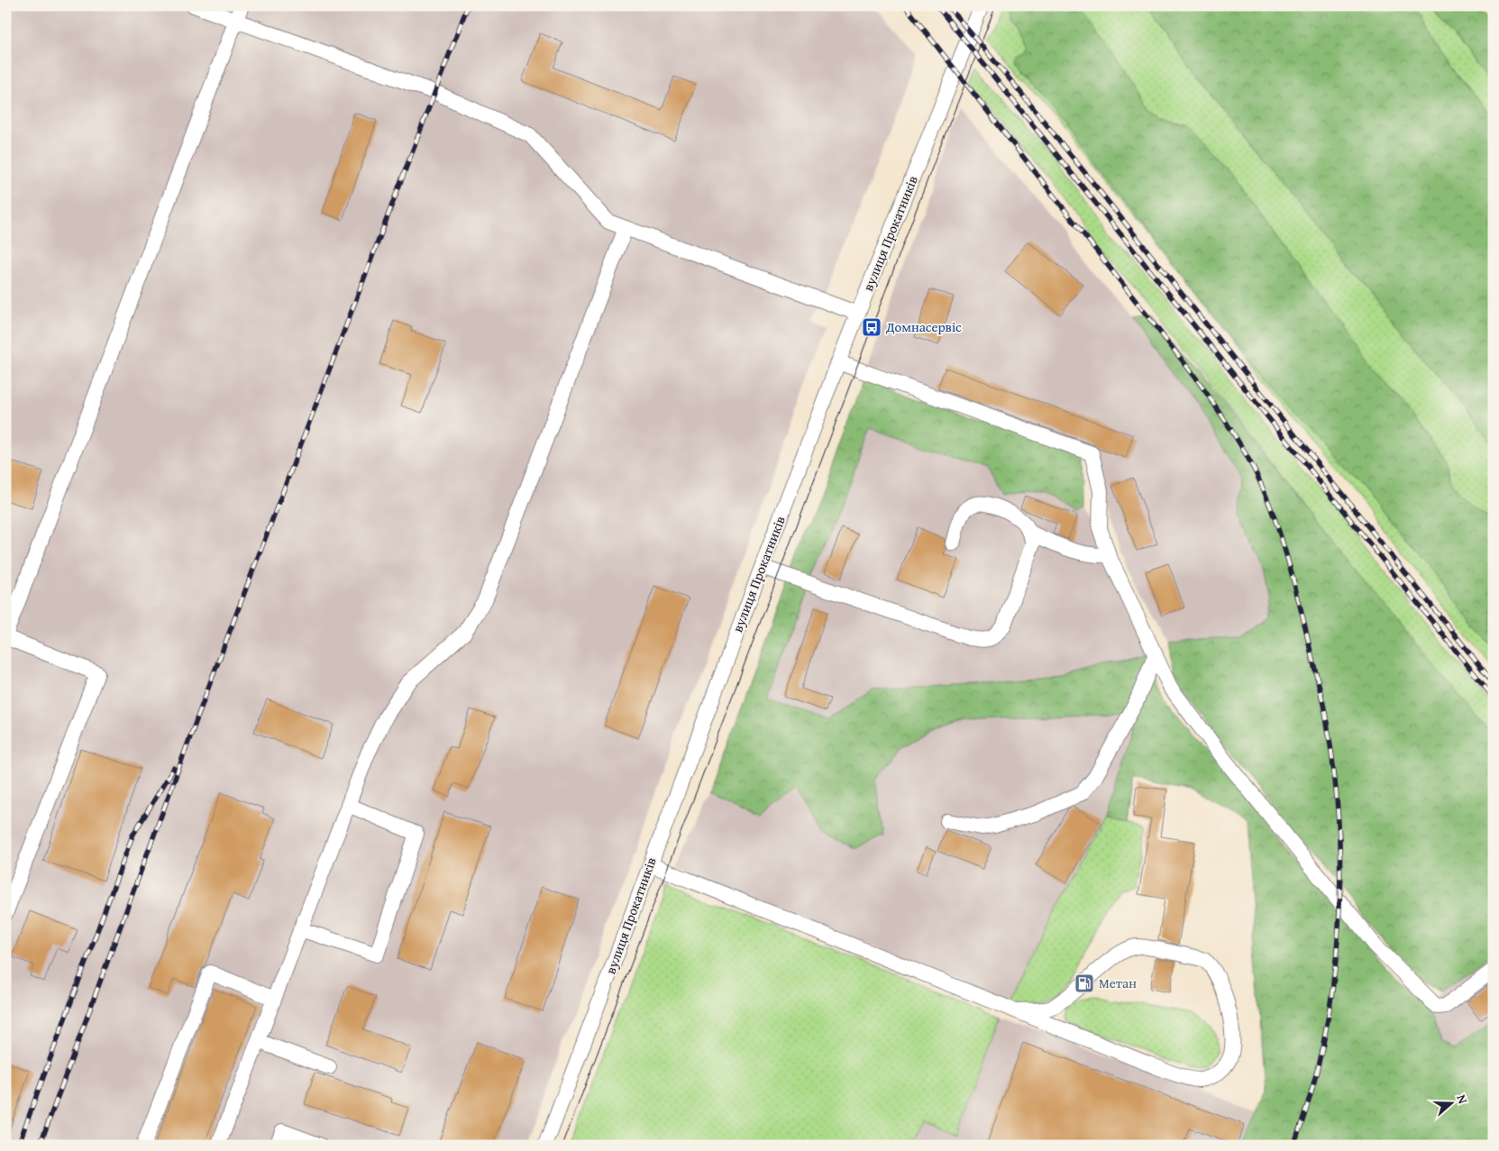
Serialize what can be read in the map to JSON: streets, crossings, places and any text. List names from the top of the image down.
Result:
{
  "streets": {
    "street": ["вулиця Прокатників"]
  },
  "places": {
    "bus stop": ["Домнасервіс"],
    "fuel station": ["Метан"]
  },
  "north": "right"
}
